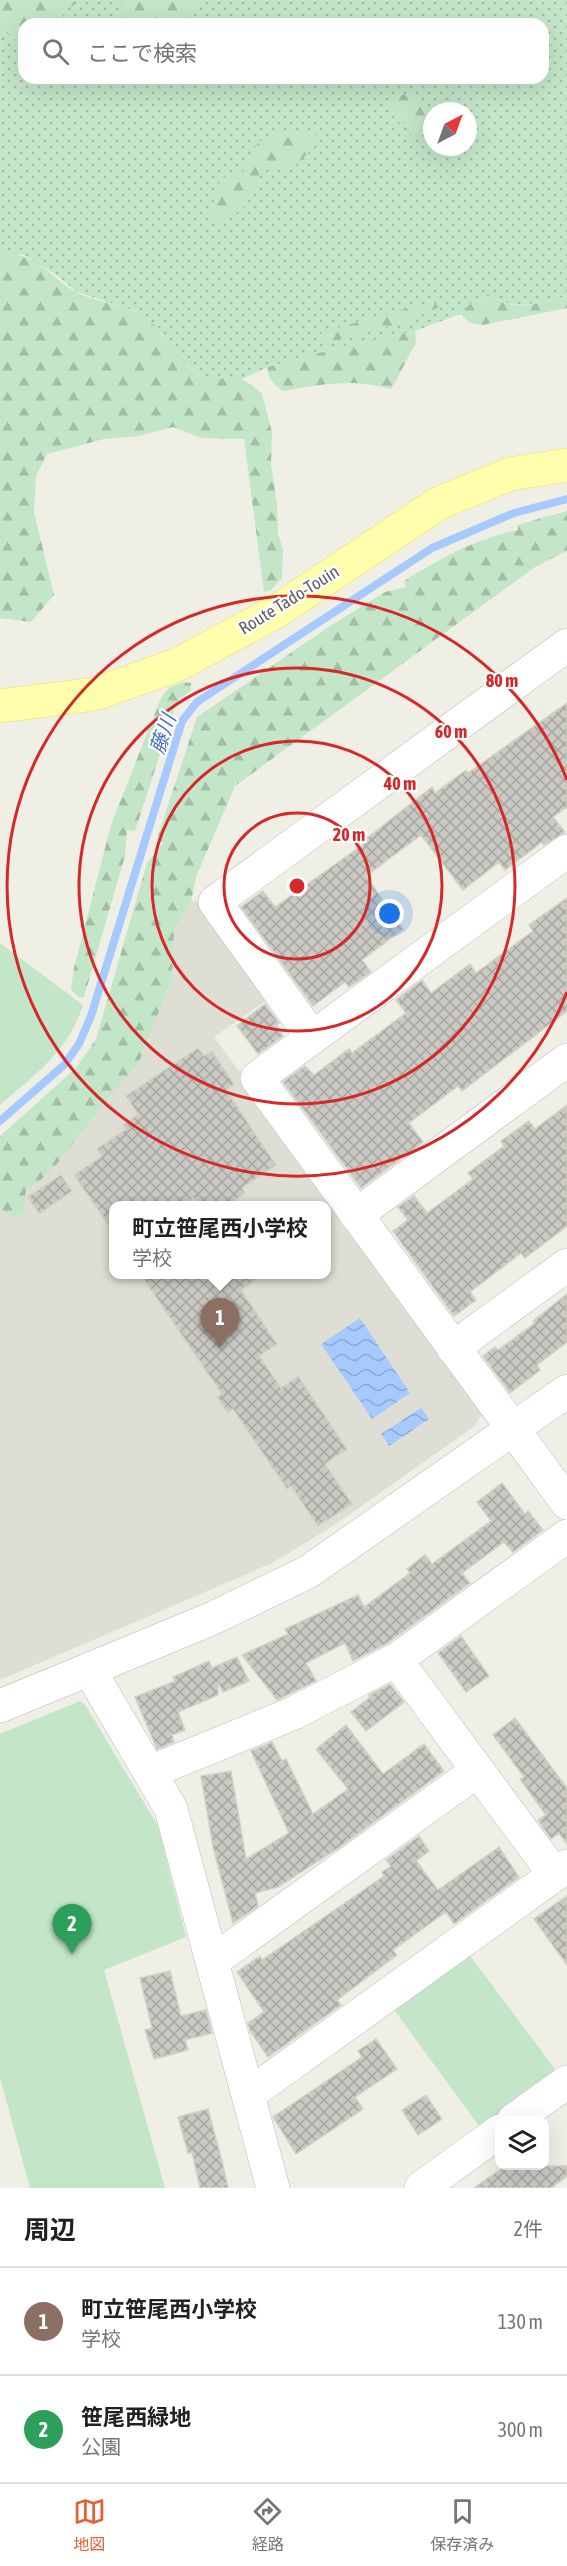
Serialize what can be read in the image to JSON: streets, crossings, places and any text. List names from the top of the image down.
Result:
{
  "streets": {
    "main road": ["Route Tado-Touin"]
  },
  "water": ["藤川"],
  "north": "top right",
  "page": {
    "search": "ここで検索",
    "popup": ["町立笹尾西小学校", "学校"],
    "pins": ["1", "2"],
    "heading": ["周辺", "2件"],
    "list": [
      {
        "mark": "1",
        "name": "町立笹尾西小学校",
        "note": "学校",
        "value": "130 m"
      },
      {
        "mark": "2",
        "name": "笹尾西緑地",
        "note": "公園",
        "value": "300 m"
      }
    ],
    "nav": ["地図", "経路", "保存済み"]
  },
  "rings": [
    "80 m",
    "60 m",
    "40 m",
    "20 m"
  ]
}
